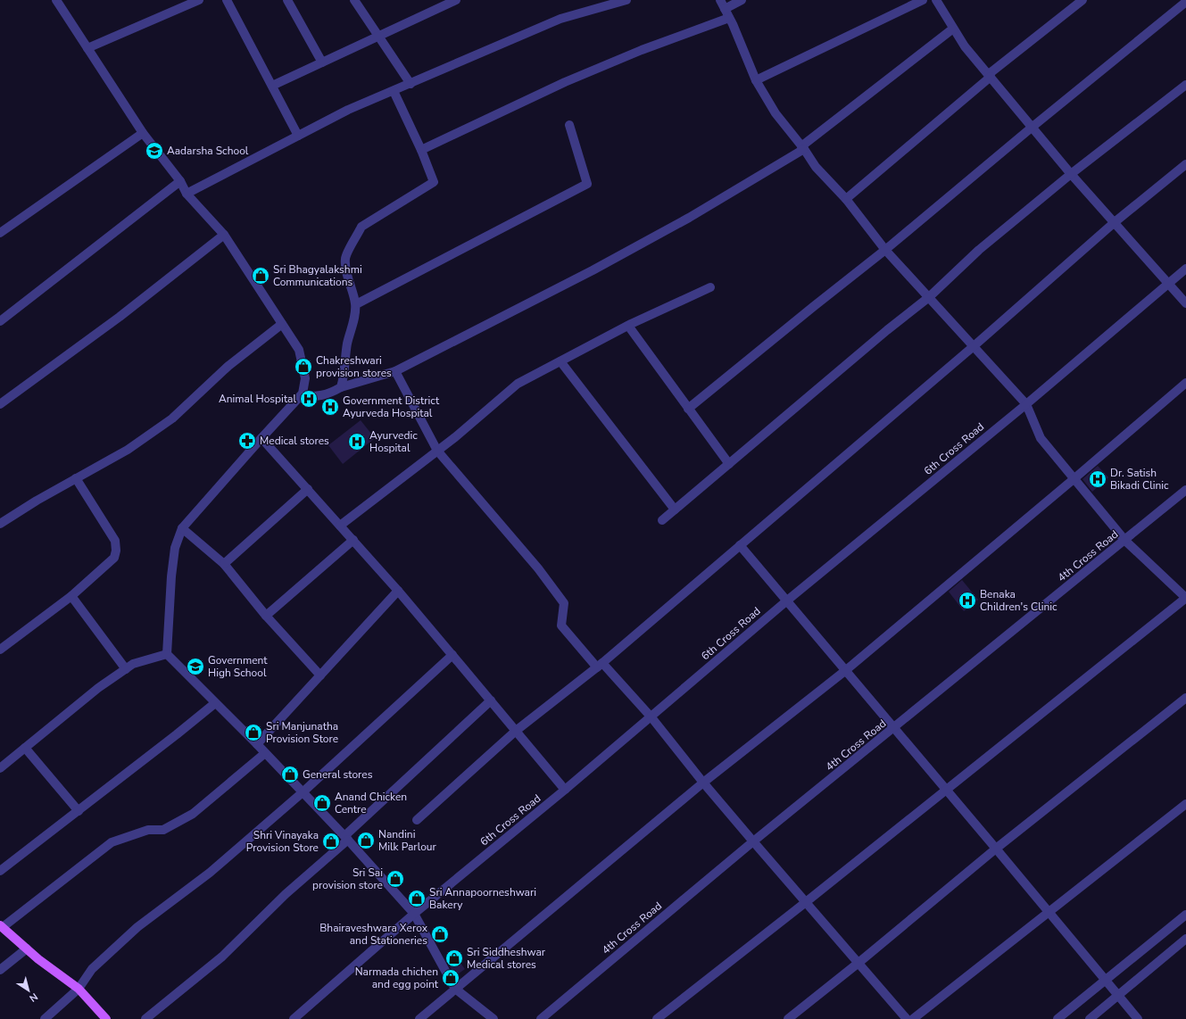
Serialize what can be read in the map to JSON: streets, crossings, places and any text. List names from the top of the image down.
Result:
{
  "streets": {
    "street": ["6th Cross Road", "4th Cross Road"]
  },
  "places": {
    "school or university": ["Aadarsha School", "Government High School"],
    "shop": [
      "Sri Bhagyalakshmi Communications",
      "Chakreshwari provision stores",
      "Sri Manjunatha Provision Store",
      "General stores",
      "Anand Chicken Centre",
      "Nandini Milk Parlour",
      "Shri Vinayaka Provision Store",
      "Sri Sai provision store",
      "Sri Annapoorneshwari Bakery",
      "Bhairaveshwara Xerox and Stationeries",
      "Sri Siddheshwar Medical stores",
      "Narmada chichen and egg point"
    ],
    "hospital": [
      "Animal Hospital",
      "Government District Ayurveda Hospital",
      "Ayurvedic Hospital",
      "Dr. Satish Bikadi Clinic",
      "Benaka Children's Clinic"
    ],
    "pharmacy": ["Medical stores"]
  },
  "north": "bottom right"
}
